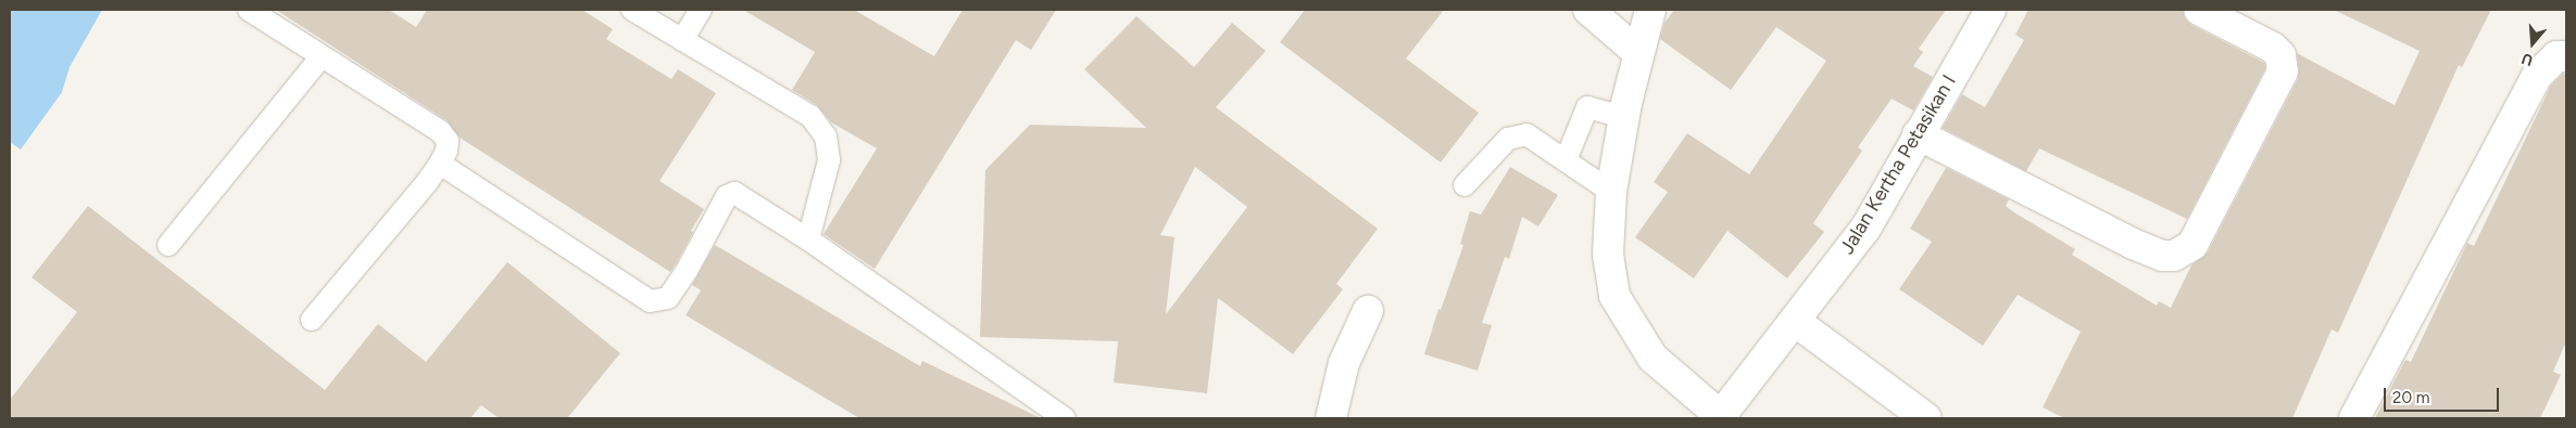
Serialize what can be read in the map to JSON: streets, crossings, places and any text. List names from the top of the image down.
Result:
{
  "streets": {
    "street": ["Jalan Kertha Petasikan I"]
  },
  "scale_bar": "20 m",
  "north": "bottom"
}
